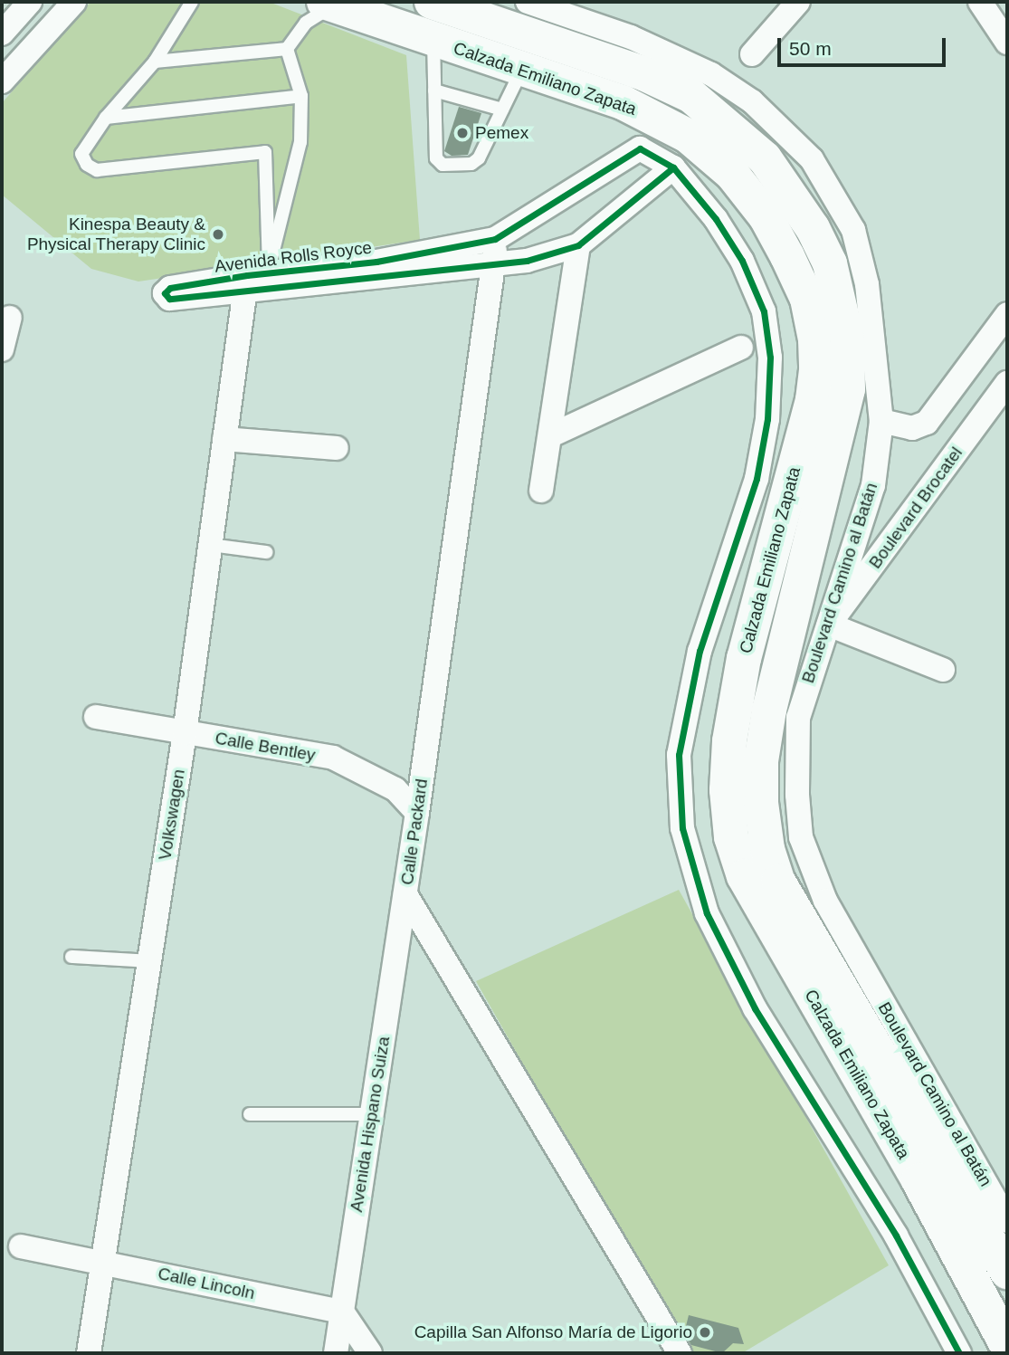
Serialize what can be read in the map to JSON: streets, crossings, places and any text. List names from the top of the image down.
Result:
{
  "streets": {
    "main road": ["Calzada Emiliano Zapata"],
    "street": [
      "Avenida Rolls Royce",
      "Boulevard Brocatel",
      "Boulevard Camino al Batán",
      "Calle Bentley",
      "Volkswagen",
      "Calle Packard",
      "Avenida Hispano Suiza",
      "Calle Lincoln"
    ]
  },
  "crossings": [
    ["Avenida Rolls Royce", "Volkswagen"],
    ["Avenida Rolls Royce", "Calle Packard"],
    ["Boulevard Brocatel", "Boulevard Camino al Batán"],
    ["Calle Bentley", "Volkswagen"],
    ["Calle Bentley", "Calle Packard"],
    ["Volkswagen", "Calle Lincoln"],
    ["Calle Packard", "Avenida Hispano Suiza"],
    ["Avenida Hispano Suiza", "Calle Lincoln"]
  ],
  "places": ["Pemex", "Kinespa Beauty & Physical Therapy Clinic", "Capilla San Alfonso María de Ligorio"],
  "scale_bar": "50 m"
}
